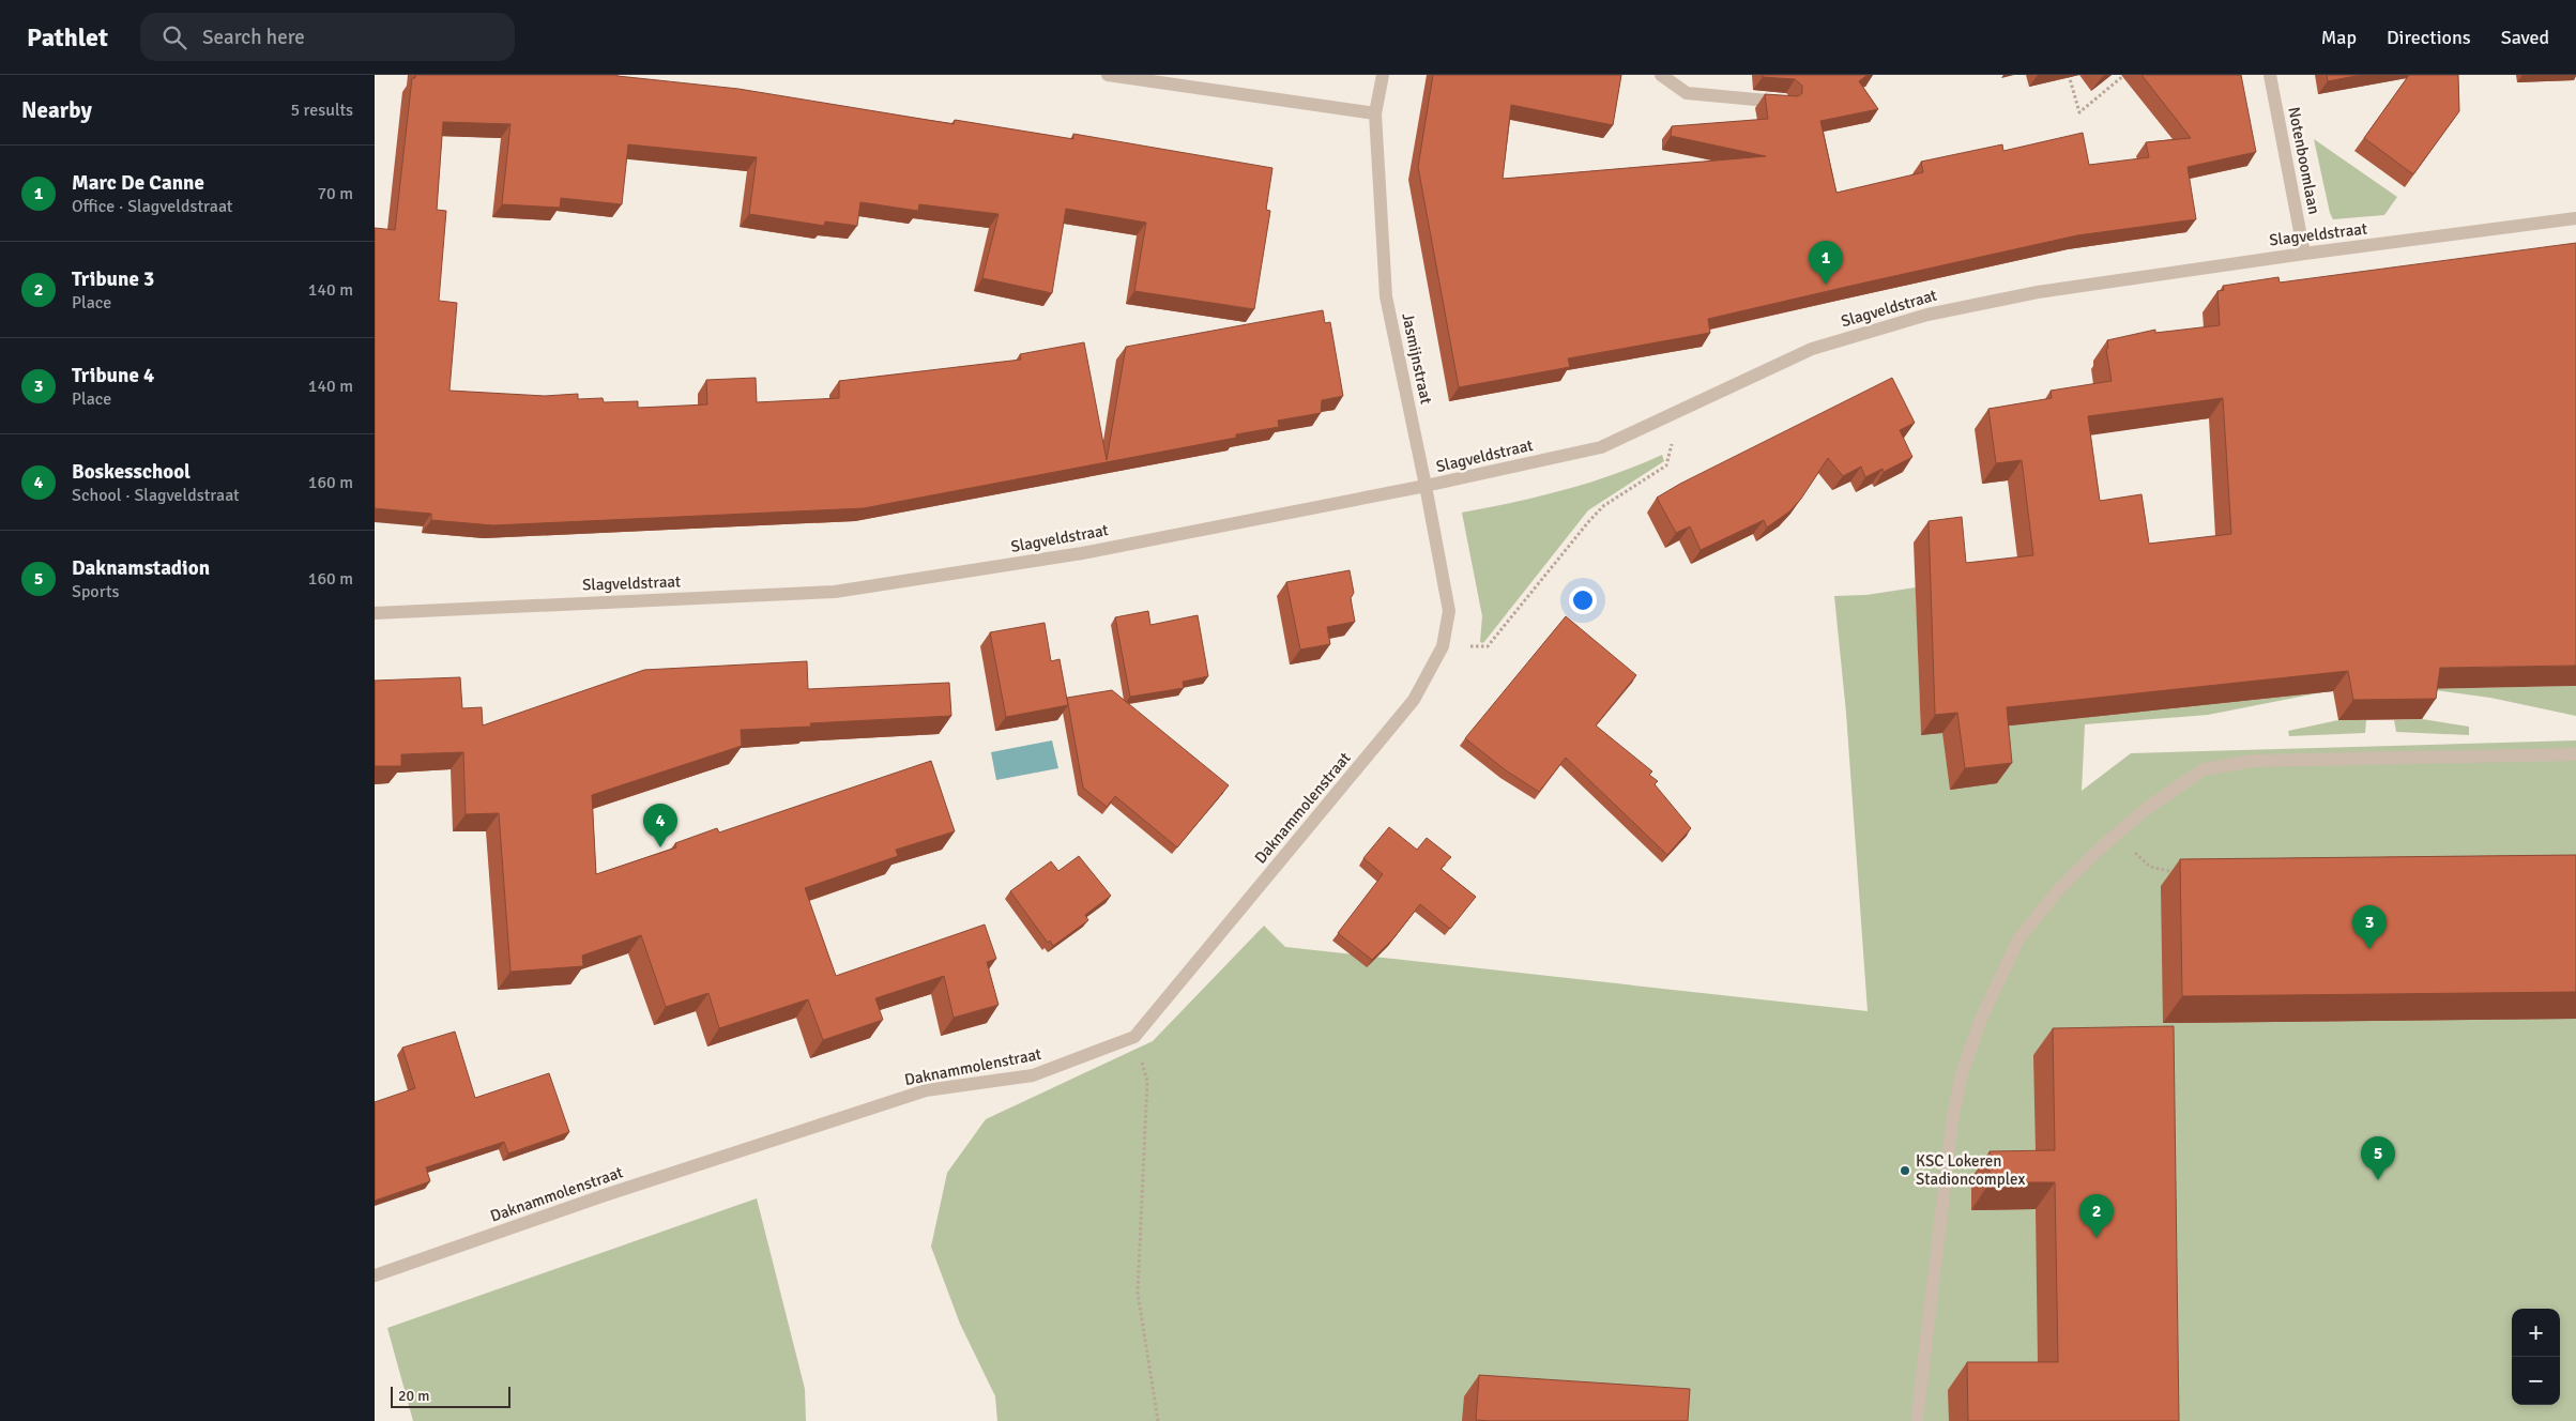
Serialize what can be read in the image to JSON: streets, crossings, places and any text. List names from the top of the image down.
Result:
{
  "streets": {
    "street": [
      "Notenboomlaan",
      "Slagveldstraat",
      "Jasmijnstraat",
      "Daknammolenstraat"
    ]
  },
  "crossings": [
    ["Notenboomlaan", "Slagveldstraat"],
    ["Slagveldstraat", "Jasmijnstraat"],
    ["Jasmijnstraat", "Daknammolenstraat"]
  ],
  "places": ["KSC Lokeren Stadioncomplex"],
  "scale_bar": "20 m",
  "page": {
    "header": "Pathlet",
    "search": "Search here",
    "nav": ["Map", "Directions", "Saved"],
    "heading": ["Nearby", "5 results"],
    "list": [
      {
        "mark": "1",
        "name": "Marc De Canne",
        "note": "Office · Slagveldstraat",
        "value": "70 m"
      },
      {
        "mark": "2",
        "name": "Tribune 3",
        "note": "Place",
        "value": "140 m"
      },
      {
        "mark": "3",
        "name": "Tribune 4",
        "note": "Place",
        "value": "140 m"
      },
      {
        "mark": "4",
        "name": "Boskesschool",
        "note": "School · Slagveldstraat",
        "value": "160 m"
      },
      {
        "mark": "5",
        "name": "Daknamstadion",
        "note": "Sports",
        "value": "160 m"
      }
    ],
    "pins": [
      "1",
      "4",
      "3",
      "5",
      "2"
    ],
    "map_buttons": ["+", "−"],
    "scale": "20 m"
  }
}
